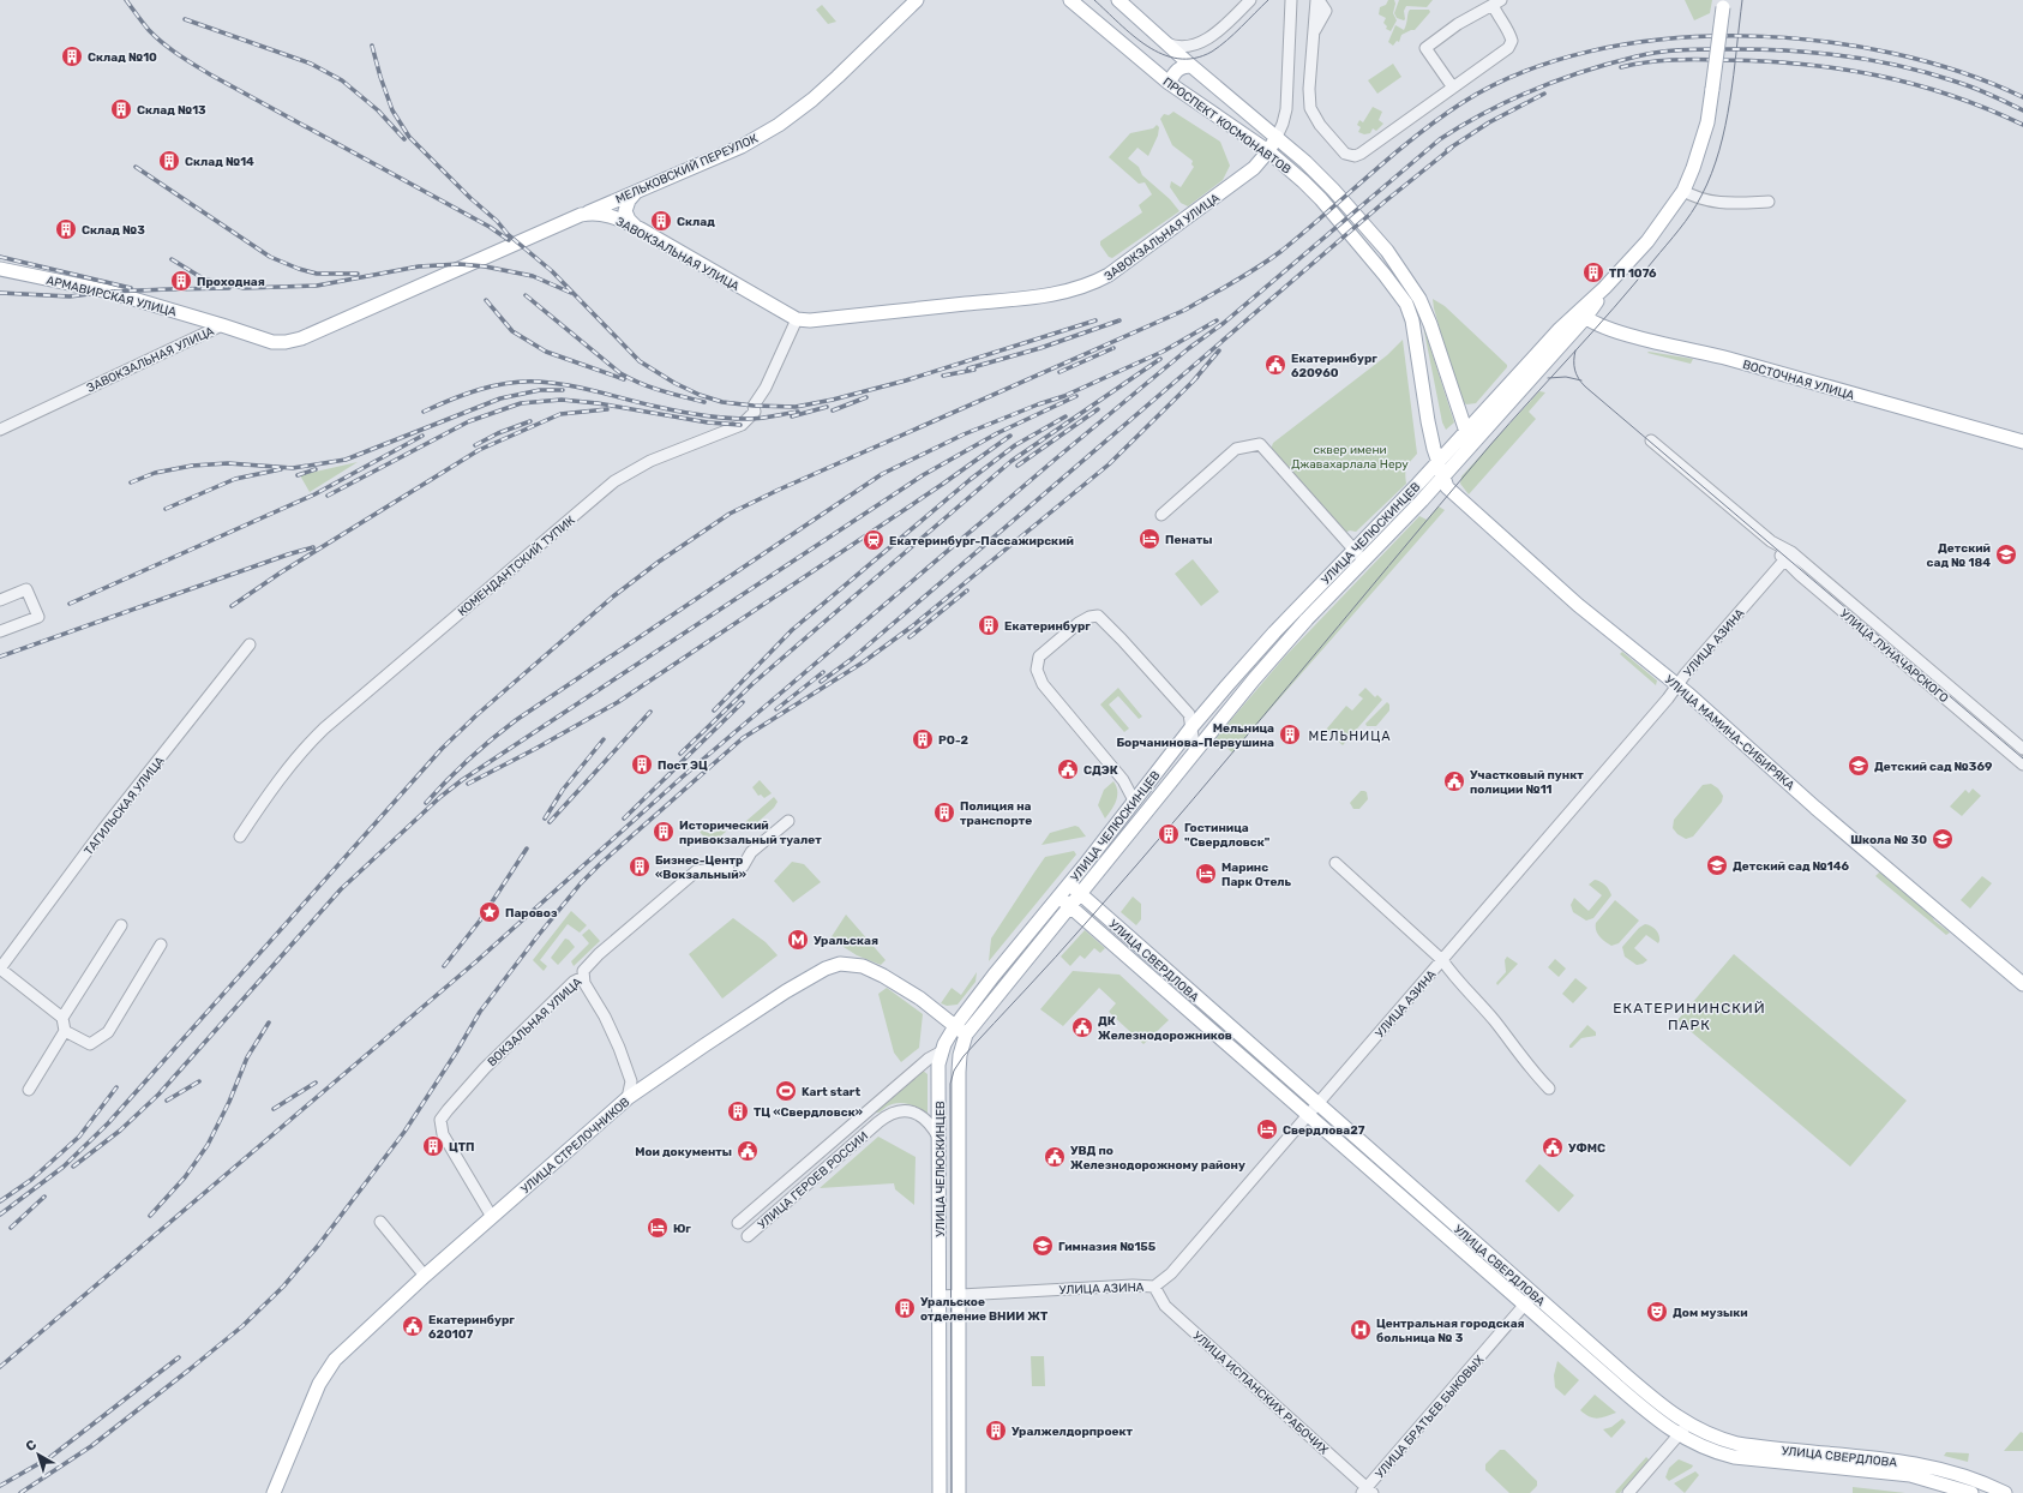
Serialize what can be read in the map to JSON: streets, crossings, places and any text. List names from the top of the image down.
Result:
{
  "streets": {
    "main road": [
      "ПРОСПЕКТ КОСМОНАВТОВ",
      "МЕЛЬКОВСКИЙ ПЕРЕУЛОК",
      "ЗАВОКЗАЛЬНАЯ УЛИЦА",
      "АРМАВИРСКАЯ УЛИЦА",
      "ВОСТОЧНАЯ УЛИЦА",
      "УЛИЦА ЧЕЛЮСКИНЦЕВ",
      "УЛИЦА МАМИНА-СИБИРЯКА",
      "УЛИЦА СВЕРДЛОВА",
      "УЛИЦА СТРЕЛОЧНИКОВ"
    ],
    "street": [
      "КОМЕНДАНТСКИЙ ТУПИК",
      "УЛИЦА АЗИНА",
      "УЛИЦА ЛУНАЧАРСКОГО",
      "ТАГИЛЬСКАЯ УЛИЦА",
      "ВОКЗАЛЬНАЯ УЛИЦА",
      "УЛИЦА ГЕРОЕВ РОССИИ",
      "УЛИЦА ИСПАНСКИХ РАБОЧИХ",
      "УЛИЦА БРАТЬЕВ БЫКОВЫХ"
    ]
  },
  "crossings": [
    ["ПРОСПЕКТ КОСМОНАВТОВ", "ЗАВОКЗАЛЬНАЯ УЛИЦА"],
    ["ПРОСПЕКТ КОСМОНАВТОВ", "УЛИЦА ЧЕЛЮСКИНЦЕВ"],
    ["ПРОСПЕКТ КОСМОНАВТОВ", "УЛИЦА МАМИНА-СИБИРЯКА"],
    ["МЕЛЬКОВСКИЙ ПЕРЕУЛОК", "ЗАВОКЗАЛЬНАЯ УЛИЦА"],
    ["ЗАВОКЗАЛЬНАЯ УЛИЦА", "АРМАВИРСКАЯ УЛИЦА"],
    ["ЗАВОКЗАЛЬНАЯ УЛИЦА", "КОМЕНДАНТСКИЙ ТУПИК"],
    ["ВОСТОЧНАЯ УЛИЦА", "УЛИЦА ЧЕЛЮСКИНЦЕВ"],
    ["УЛИЦА ЧЕЛЮСКИНЦЕВ", "УЛИЦА АЗИНА"],
    ["УЛИЦА ЧЕЛЮСКИНЦЕВ", "УЛИЦА МАМИНА-СИБИРЯКА"],
    ["УЛИЦА ЧЕЛЮСКИНЦЕВ", "УЛИЦА СВЕРДЛОВА"],
    ["УЛИЦА ЧЕЛЮСКИНЦЕВ", "УЛИЦА СТРЕЛОЧНИКОВ"],
    ["УЛИЦА ЧЕЛЮСКИНЦЕВ", "УЛИЦА ГЕРОЕВ РОССИИ"],
    ["УЛИЦА АЗИНА", "УЛИЦА ЛУНАЧАРСКОГО"],
    ["УЛИЦА АЗИНА", "УЛИЦА МАМИНА-СИБИРЯКА"],
    ["УЛИЦА АЗИНА", "УЛИЦА СВЕРДЛОВА"],
    ["УЛИЦА АЗИНА", "УЛИЦА ИСПАНСКИХ РАБОЧИХ"],
    ["УЛИЦА СВЕРДЛОВА", "УЛИЦА БРАТЬЕВ БЫКОВЫХ"],
    ["ВОКЗАЛЬНАЯ УЛИЦА", "УЛИЦА СТРЕЛОЧНИКОВ"],
    ["УЛИЦА ИСПАНСКИХ РАБОЧИХ", "УЛИЦА БРАТЬЕВ БЫКОВЫХ"]
  ],
  "districts": ["МЕЛЬНИЦА", "ЕКАТЕРИНИНСКИЙ ПАРК"],
  "parks": ["сквер имени Джавахарлала Неру"],
  "places": {
    "building": [
      "Склад №10",
      "Склад №13",
      "Склад №14",
      "Склад",
      "Склад №3",
      "ТП 1076",
      "Проходная",
      "Екатеринбург",
      "Мельница Борчанинова-Первушина",
      "РО-2",
      "Пост ЭЦ",
      "Полиция на транспорте",
      "Исторический привокзальный туалет",
      "Гостиница \"Свердловск\"",
      "Бизнес-Центр «Вокзальный»",
      "ТЦ «Свердловск»",
      "ЦТП",
      "Уральское отделение ВНИИ ЖТ",
      "Уралжелдорпроект"
    ],
    "public building": [
      "Екатеринбург 620960",
      "СДЭК",
      "Участковый пункт полиции №11",
      "ДК Железнодорожников",
      "УФМС",
      "Мои документы",
      "УВД по Железнодорожному району",
      "Екатеринбург 620107"
    ],
    "hotel": [
      "Пенаты",
      "Маринс Парк Отель",
      "Свердлова27",
      "Юг"
    ],
    "station": ["Екатеринбург-Пассажирский"],
    "school or university": [
      "Детский сад № 184",
      "Детский сад №369",
      "Школа № 30",
      "Детский сад №146",
      "Гимназия №155"
    ],
    "place": ["Паровоз"],
    "metro station": ["Уральская"],
    "sports": ["Kart start"],
    "theatre": ["Дом музыки"],
    "hospital": ["Центральная городская больница № 3"]
  },
  "north": "top left"
}
